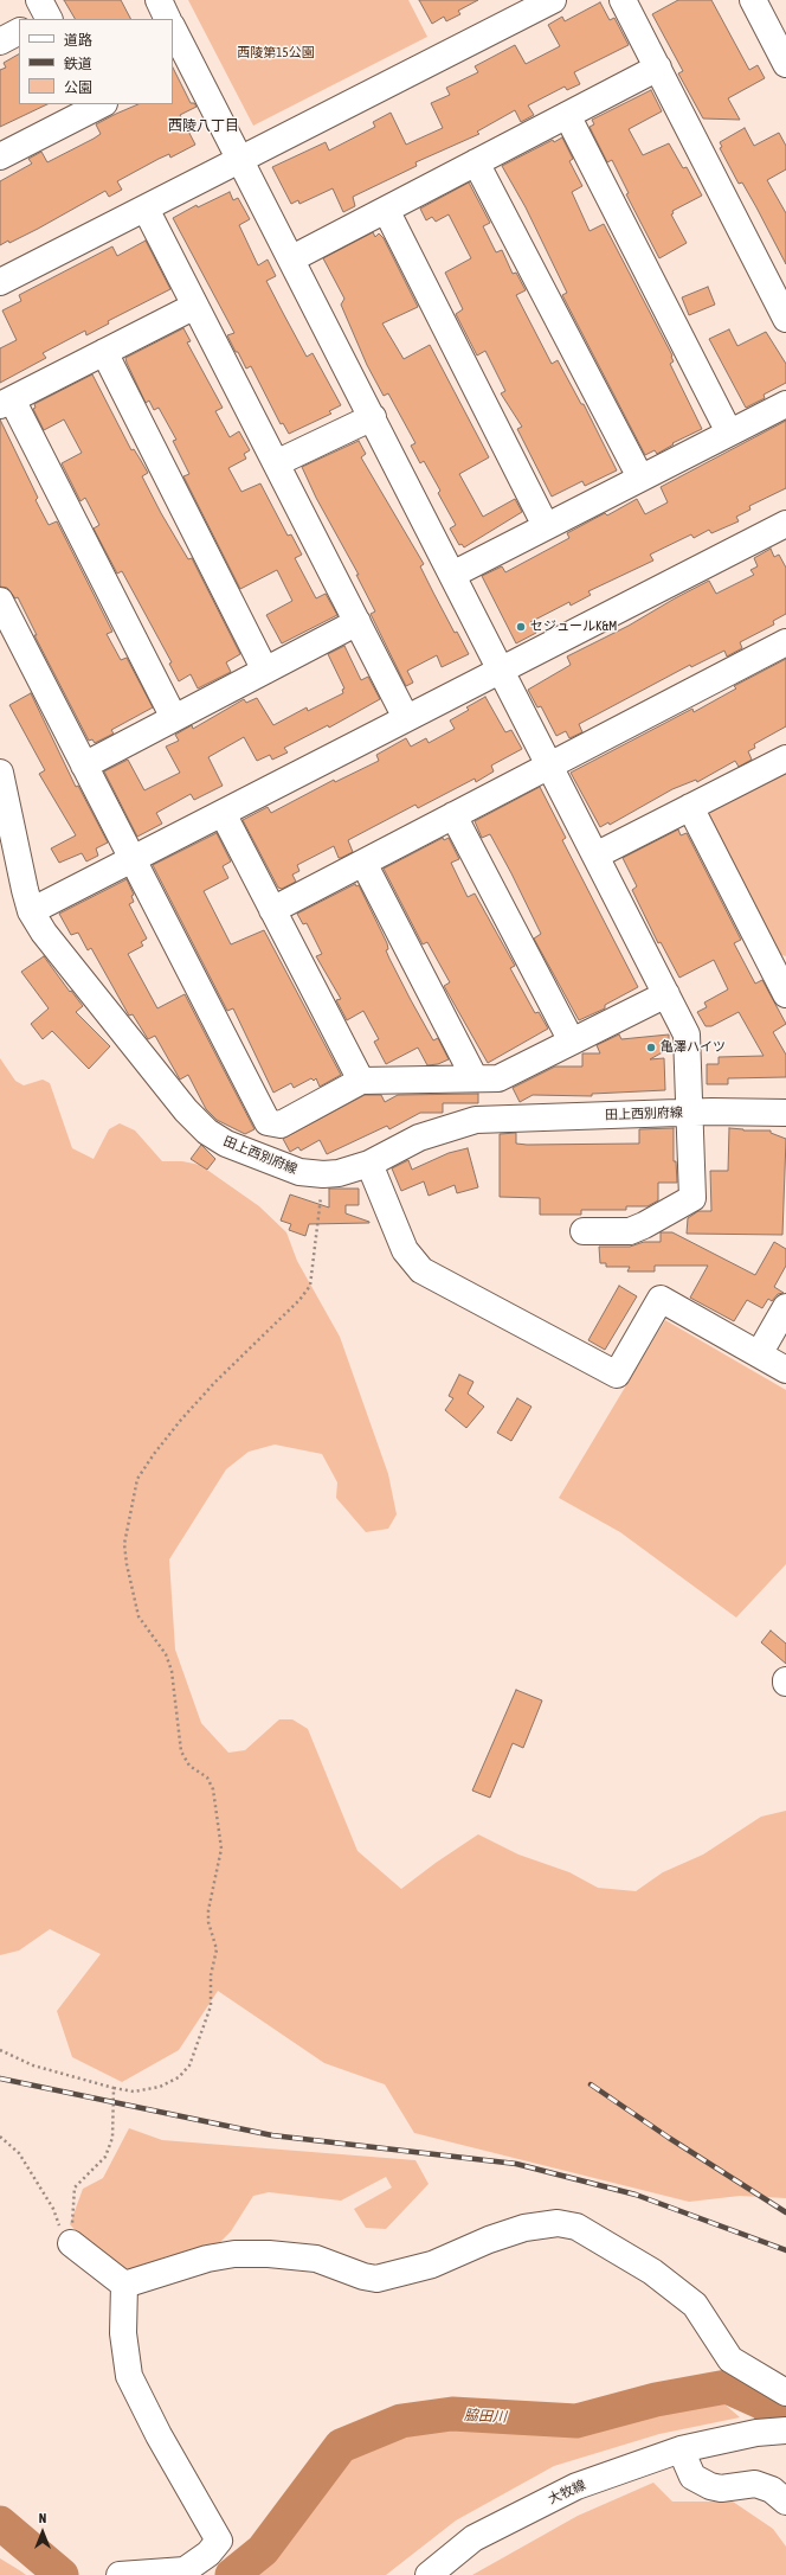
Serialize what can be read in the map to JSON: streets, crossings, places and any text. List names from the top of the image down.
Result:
{
  "streets": {
    "street": ["田上西別府線", "大牧線"]
  },
  "districts": ["西陵八丁目"],
  "water": ["脇田川"],
  "parks": ["西陵第15公園"],
  "places": ["セジュールK&M", "亀澤ハイツ"],
  "legend": ["道路", "鉄道", "公園"],
  "north": "top"
}
